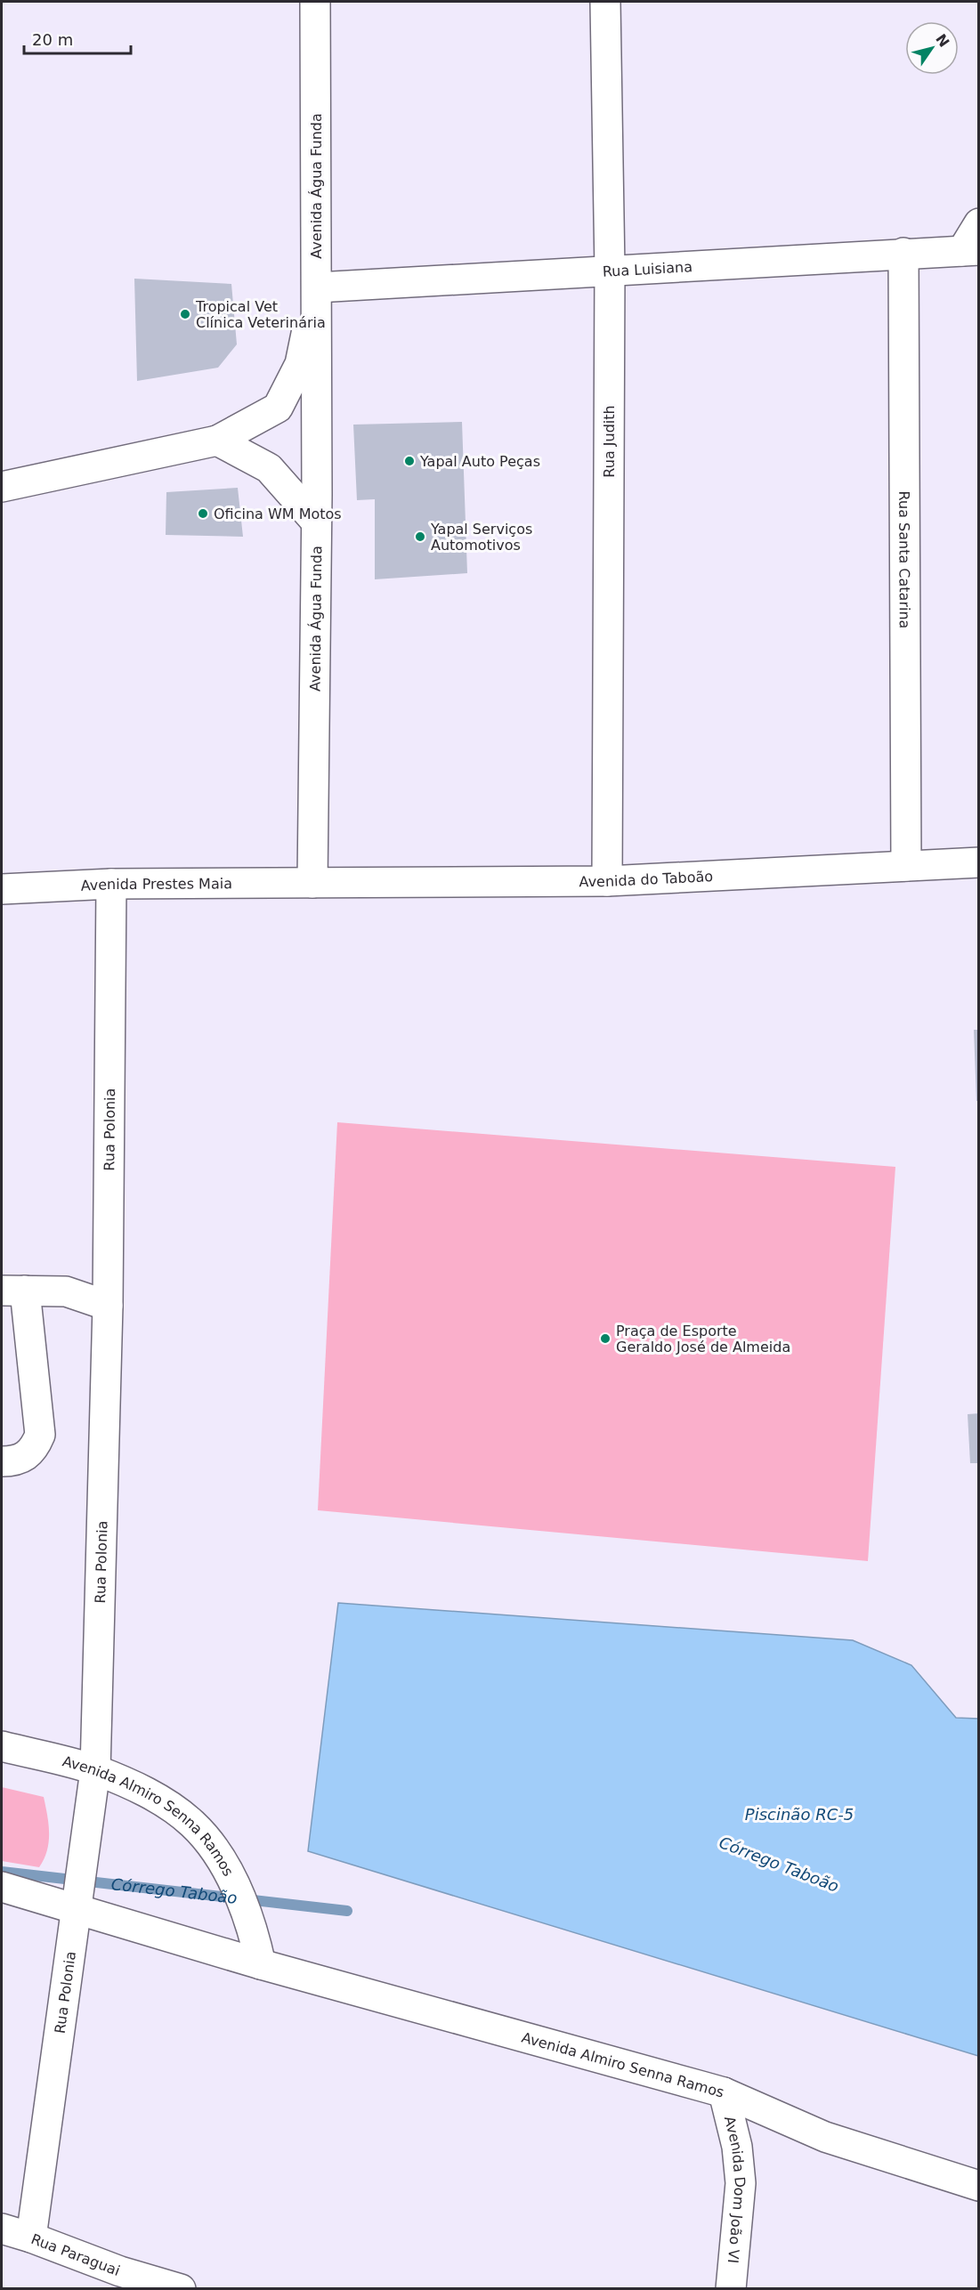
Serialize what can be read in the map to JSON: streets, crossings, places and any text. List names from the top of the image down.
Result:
{
  "streets": {
    "street": [
      "Avenida Água Funda",
      "Rua Luisiana",
      "Rua Judith",
      "Rua Santa Catarina",
      "Avenida do Taboão",
      "Avenida Prestes Maia",
      "Rua Polonia",
      "Avenida Almiro Senna Ramos",
      "Avenida Dom João VI",
      "Rua Paraguai"
    ]
  },
  "crossings": [
    ["Avenida Água Funda", "Rua Luisiana"],
    ["Avenida Água Funda", "Avenida do Taboão"],
    ["Avenida Água Funda", "Avenida Prestes Maia"],
    ["Rua Luisiana", "Rua Judith"],
    ["Rua Luisiana", "Rua Santa Catarina"],
    ["Rua Judith", "Avenida do Taboão"],
    ["Rua Santa Catarina", "Avenida do Taboão"],
    ["Avenida do Taboão", "Avenida Prestes Maia"],
    ["Avenida Prestes Maia", "Rua Polonia"],
    ["Rua Polonia", "Avenida Almiro Senna Ramos"],
    ["Rua Polonia", "Rua Paraguai"],
    ["Avenida Almiro Senna Ramos", "Avenida Dom João VI"]
  ],
  "water": ["Piscinão RC-5", "Córrego Taboão"],
  "places": [
    "Tropical Vet Clínica Veterinária",
    "Yapal Auto Peças",
    "Oficina WM Motos",
    "Yapal Serviços Automotivos",
    "Praça de Esporte Geraldo José de Almeida"
  ],
  "scale_bar": "20 m",
  "north": "top right"
}
